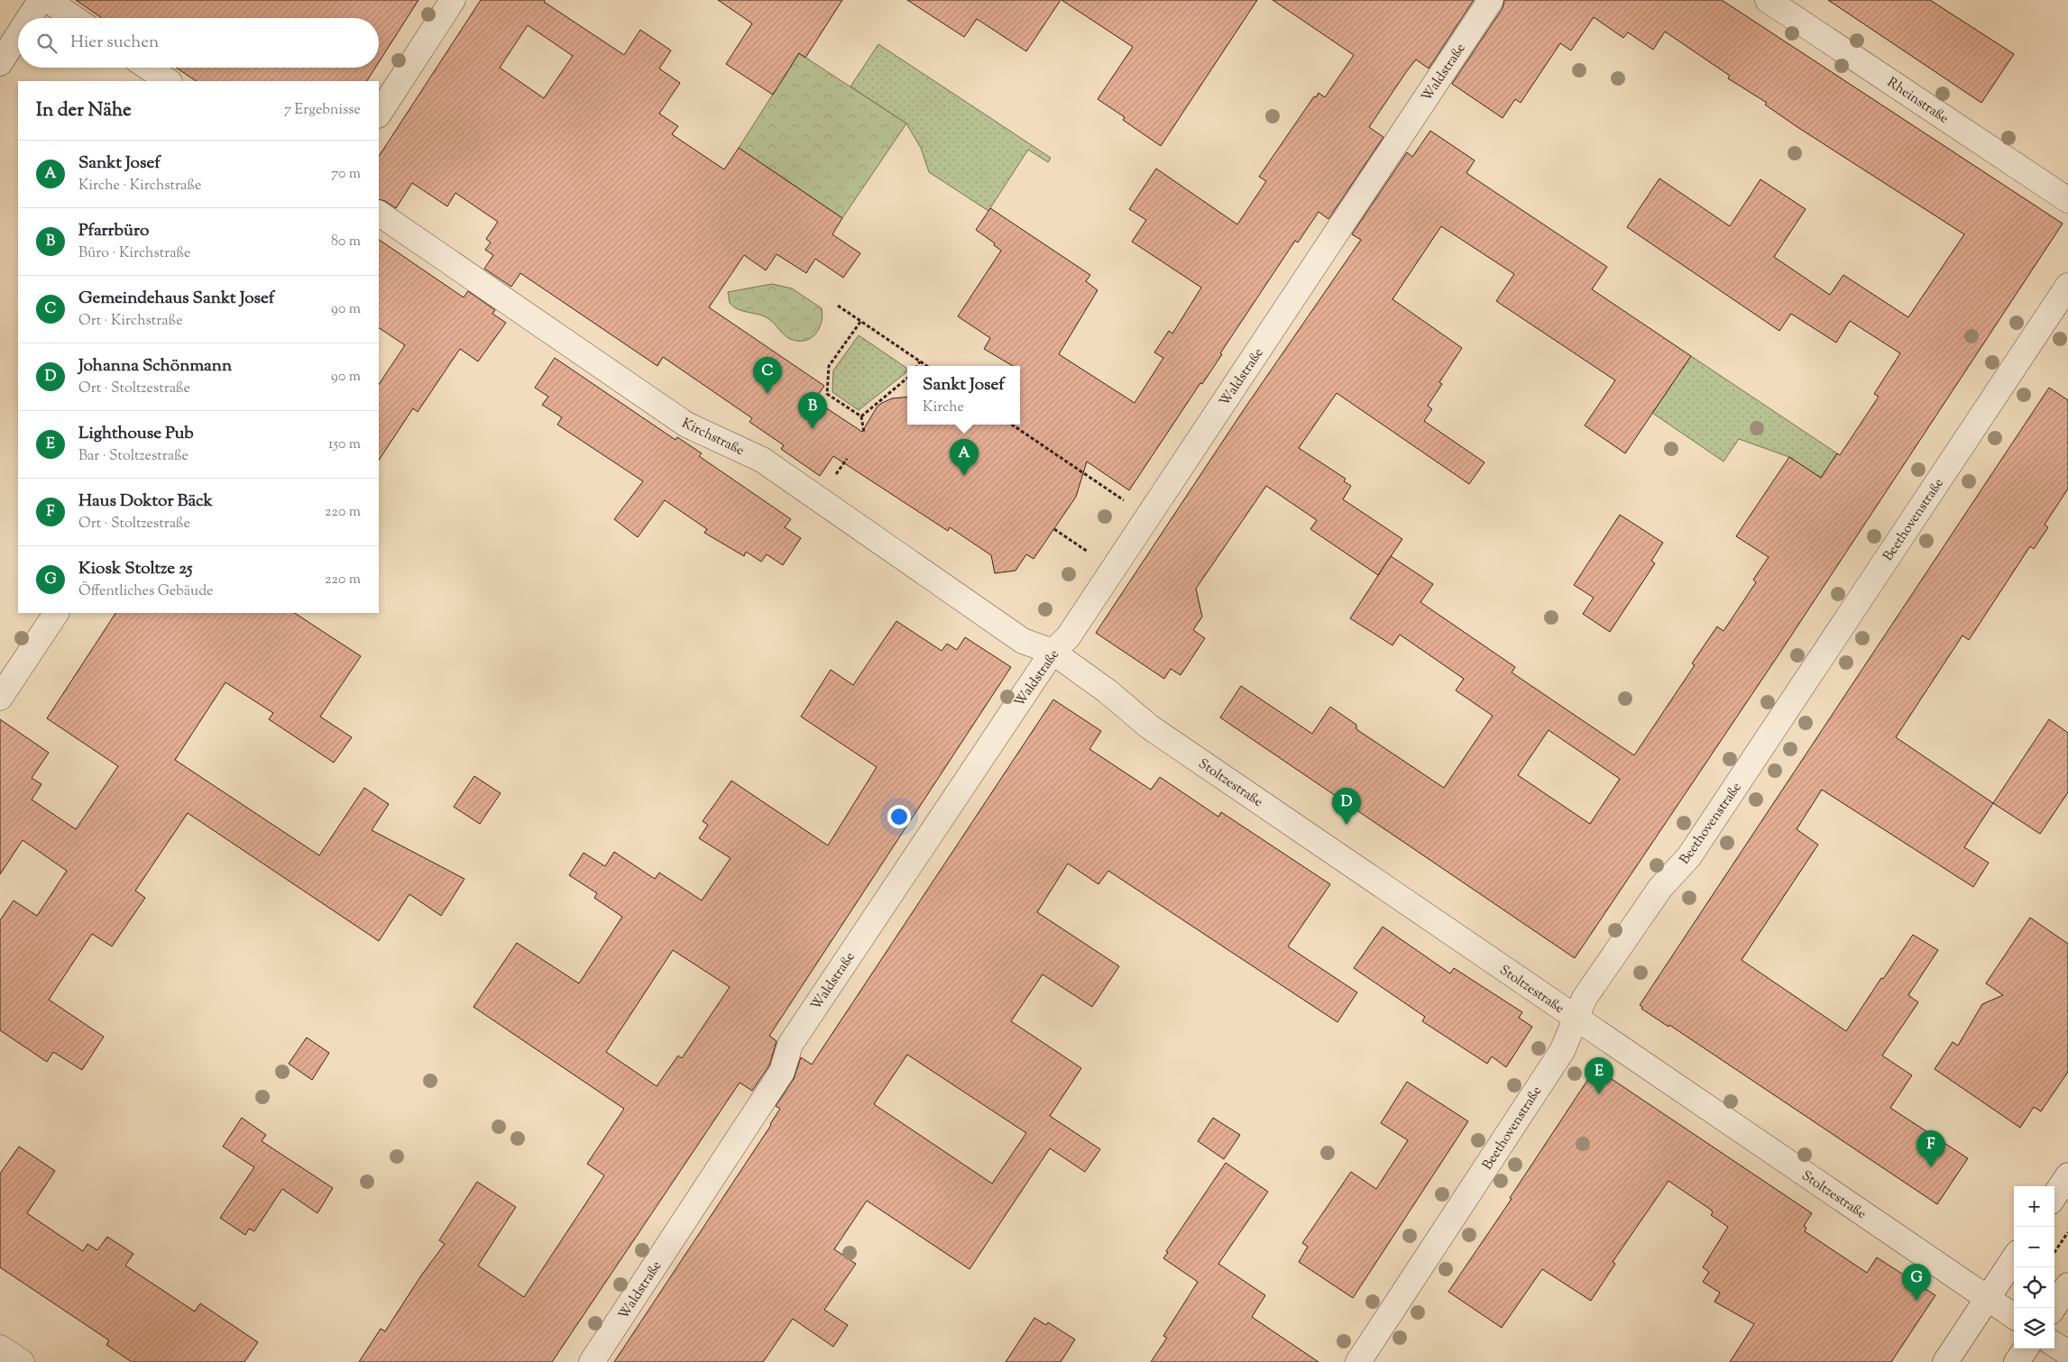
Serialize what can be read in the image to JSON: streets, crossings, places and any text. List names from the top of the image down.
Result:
{
  "streets": {
    "street": [
      "Waldstraße",
      "Rheinstraße",
      "Kirchstraße",
      "Beethovenstraße",
      "Stoltzestraße"
    ]
  },
  "crossings": [
    ["Waldstraße", "Kirchstraße"],
    ["Waldstraße", "Stoltzestraße"],
    ["Kirchstraße", "Stoltzestraße"],
    ["Beethovenstraße", "Stoltzestraße"]
  ],
  "page": {
    "search": "Hier suchen",
    "heading": ["In der Nähe", "7 Ergebnisse"],
    "list": [
      {
        "mark": "A",
        "name": "Sankt Josef",
        "note": "Kirche · Kirchstraße",
        "value": "70 m"
      },
      {
        "mark": "B",
        "name": "Pfarrbüro",
        "note": "Büro · Kirchstraße",
        "value": "80 m"
      },
      {
        "mark": "C",
        "name": "Gemeindehaus Sankt Josef",
        "note": "Ort · Kirchstraße",
        "value": "90 m"
      },
      {
        "mark": "D",
        "name": "Johanna Schönmann",
        "note": "Ort · Stoltzestraße",
        "value": "90 m"
      },
      {
        "mark": "E",
        "name": "Lighthouse Pub",
        "note": "Bar · Stoltzestraße",
        "value": "150 m"
      },
      {
        "mark": "F",
        "name": "Haus Doktor Bäck",
        "note": "Ort · Stoltzestraße",
        "value": "220 m"
      },
      {
        "mark": "G",
        "name": "Kiosk Stoltze 25",
        "note": "Öffentliches Gebäude",
        "value": "220 m"
      }
    ],
    "pins": [
      "C",
      "B",
      "A",
      "D",
      "E",
      "F",
      "G"
    ],
    "popup": ["Sankt Josef", "Kirche"],
    "map_buttons": ["+", "−"]
  }
}
